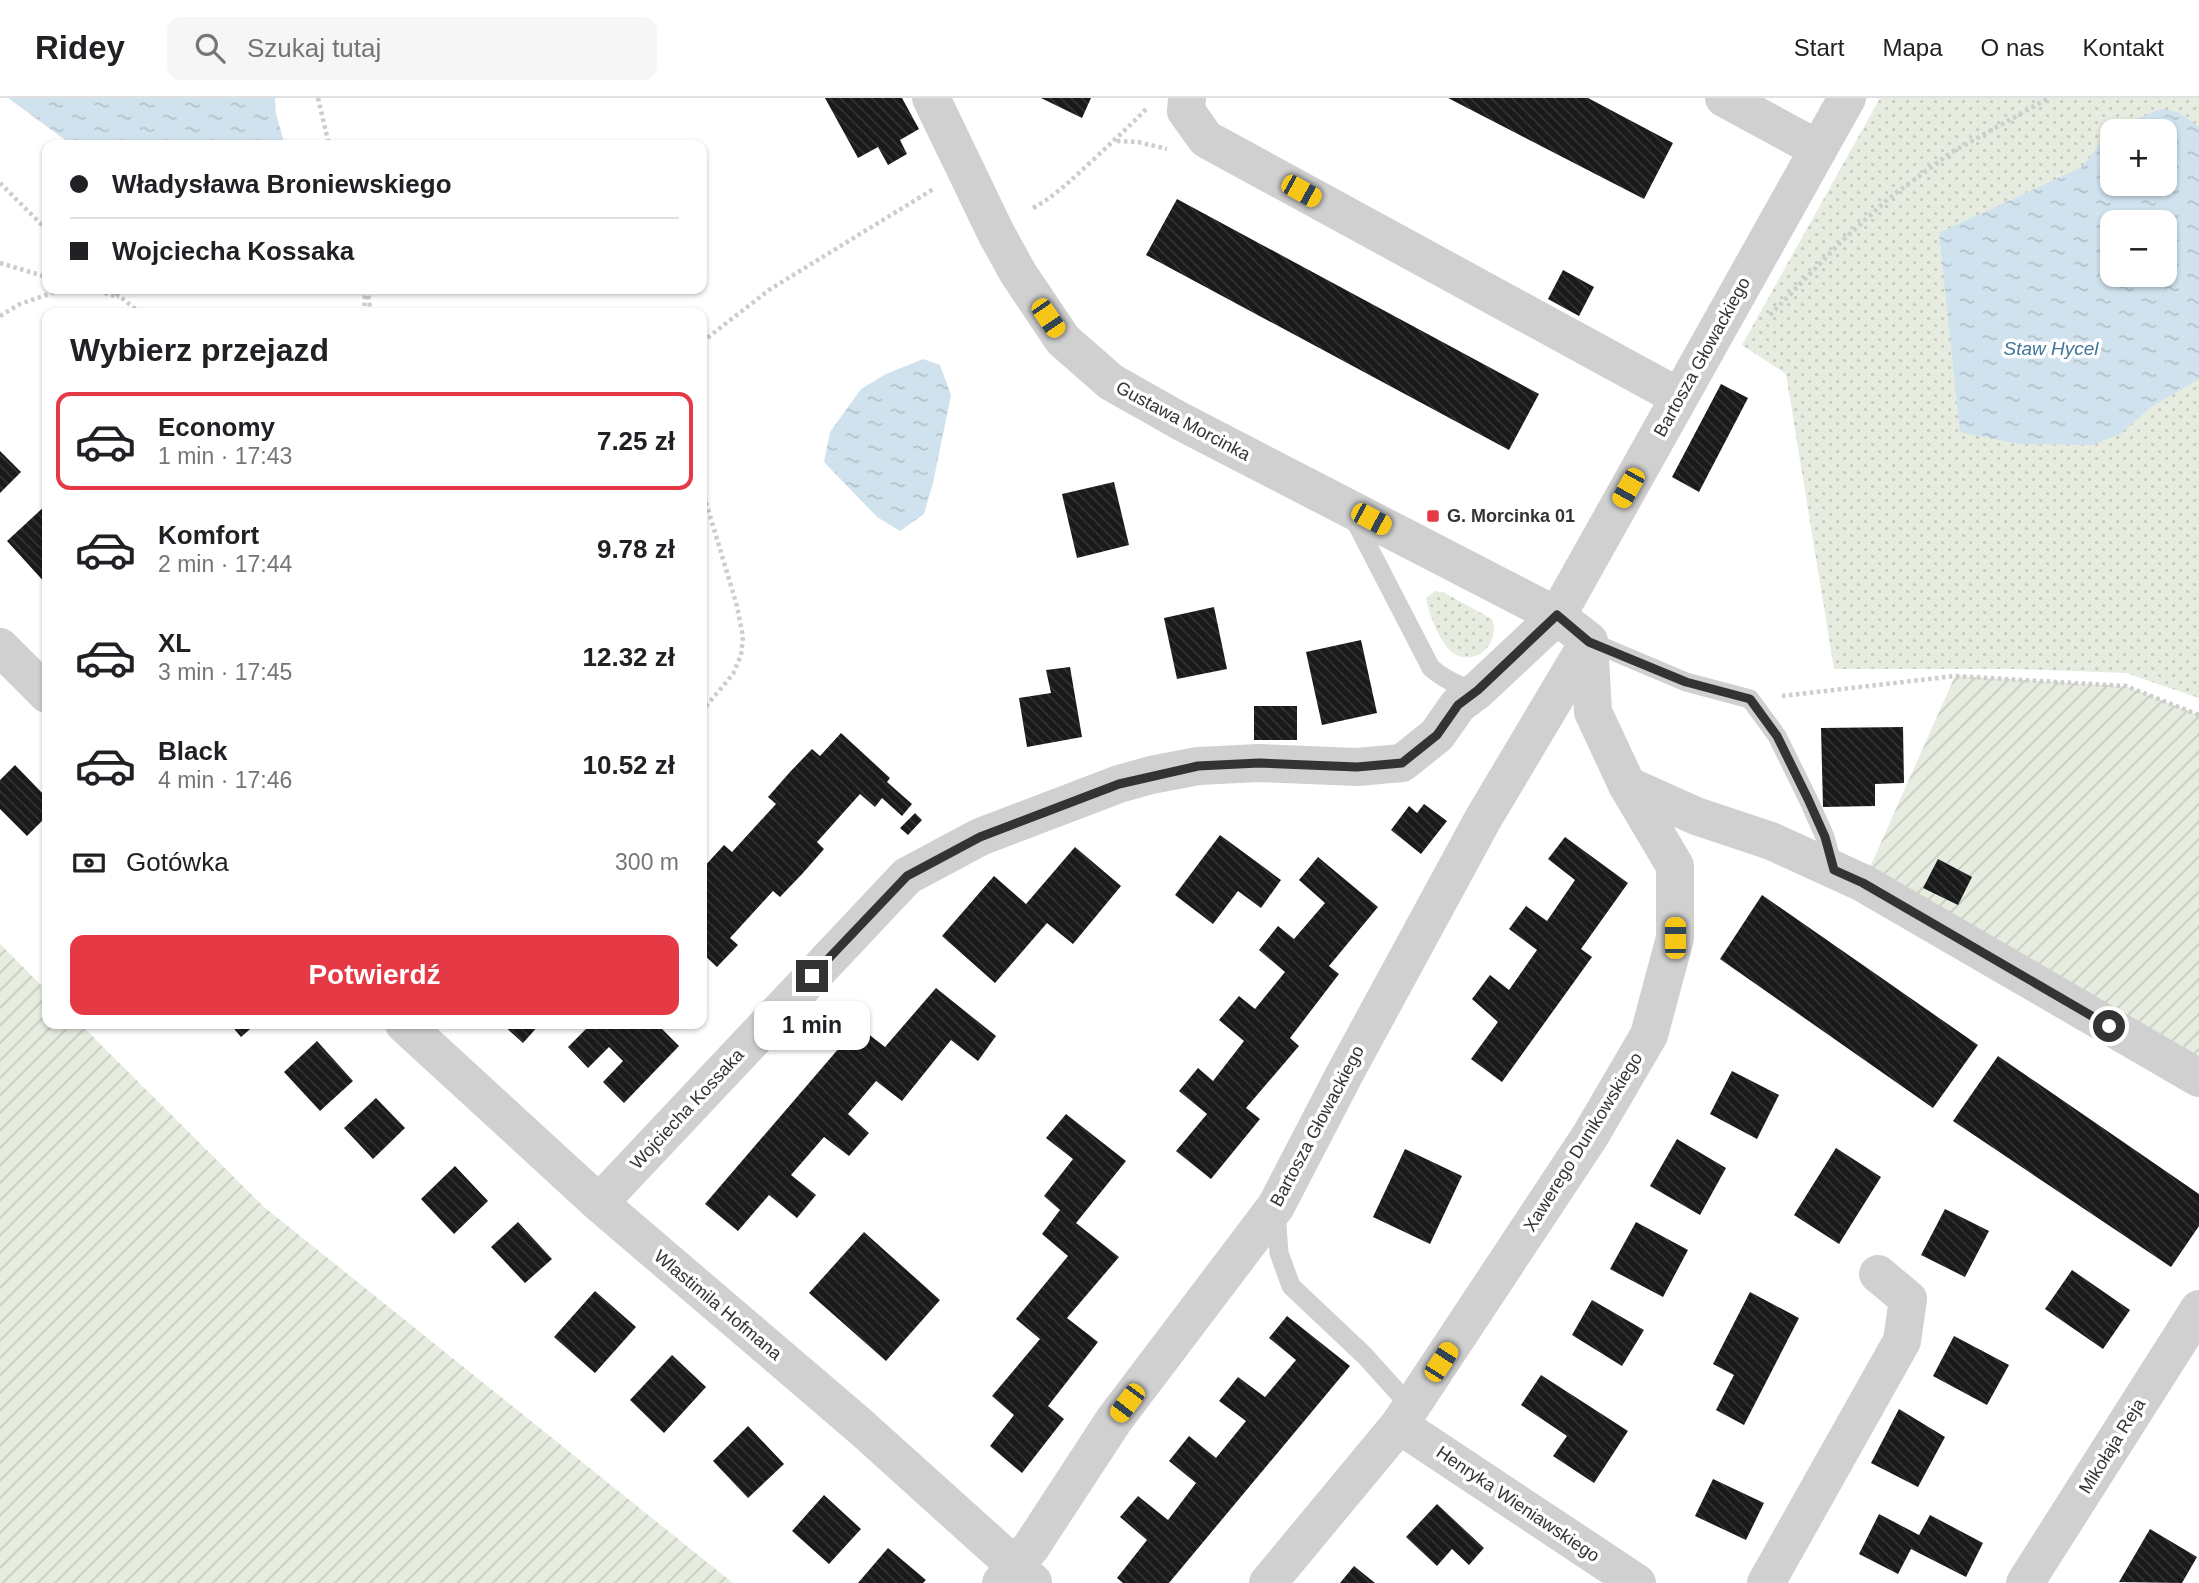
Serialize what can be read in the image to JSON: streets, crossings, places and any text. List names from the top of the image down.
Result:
{
  "streets": {
    "street": [
      "Bartosza Głowackiego",
      "Gustawa Morcinka",
      "Wojciecha Kossaka",
      "Xawerego Dunikowskiego",
      "Wlastimila Hofmana",
      "Mikołaja Reja",
      "Henryka Wieniawskiego"
    ]
  },
  "crossings": [
    ["Bartosza Głowackiego", "Gustawa Morcinka"],
    ["Bartosza Głowackiego", "Wojciecha Kossaka"],
    ["Bartosza Głowackiego", "Xawerego Dunikowskiego"],
    ["Bartosza Głowackiego", "Wlastimila Hofmana"],
    ["Gustawa Morcinka", "Wojciecha Kossaka"],
    ["Wojciecha Kossaka", "Wlastimila Hofmana"],
    ["Xawerego Dunikowskiego", "Henryka Wieniawskiego"]
  ],
  "water": ["Staw Hycel"],
  "places": {
    "transit": ["G. Morcinka 01"]
  },
  "page": {
    "header": "Ridey",
    "search": "Szukaj tutaj",
    "nav": [
      "Start",
      "Mapa",
      "O nas",
      "Kontakt"
    ],
    "map_buttons": ["+", "−"],
    "banner": ["Władysława Broniewskiego", "Wojciecha Kossaka"],
    "heading": "Wybierz przejazd",
    "list": [
      {
        "name": "Economy",
        "note": "1 min · 17:43",
        "value": "7.25 zł"
      },
      {
        "name": "Komfort",
        "note": "2 min · 17:44",
        "value": "9.78 zł"
      },
      {
        "name": "XL",
        "note": "3 min · 17:45",
        "value": "12.32 zł"
      },
      {
        "name": "Black",
        "note": "4 min · 17:46",
        "value": "10.52 zł"
      }
    ],
    "pay": ["Gotówka", "300 m"],
    "buttons": "Potwierdź",
    "bubble": "1 min"
  }
}
